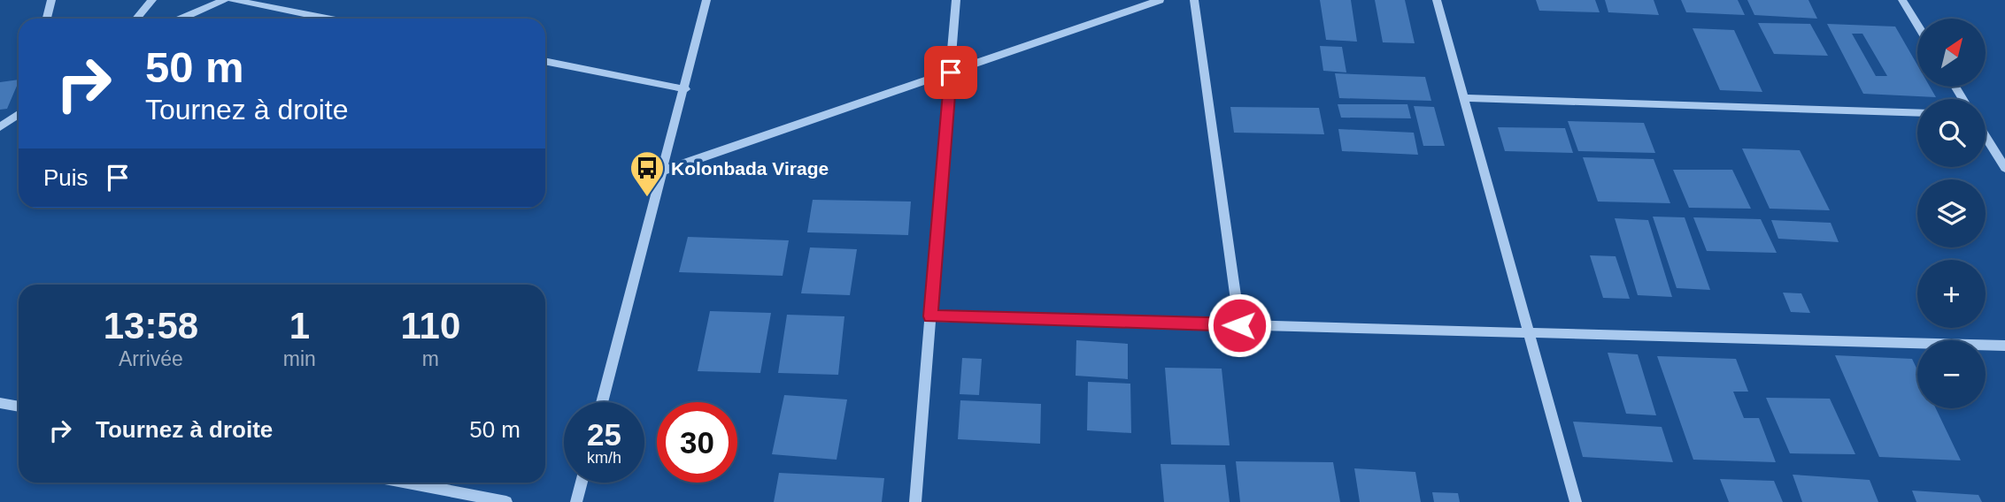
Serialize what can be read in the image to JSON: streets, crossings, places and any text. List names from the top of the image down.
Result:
{
  "places": {
    "bus stop": ["Kolonbada Virage"]
  },
  "north": "top right",
  "page": {
    "map_buttons": ["+", "−"],
    "turn": ["50 m", "Tournez à droite"],
    "then": "Puis",
    "eta": [
      "13:58",
      "Arrivée",
      "1",
      "min",
      "110",
      "m"
    ],
    "list": [
      {
        "name": "Tournez à droite",
        "value": "50 m"
      }
    ],
    "speed": "25 km/h",
    "limit": "30"
  }
}
